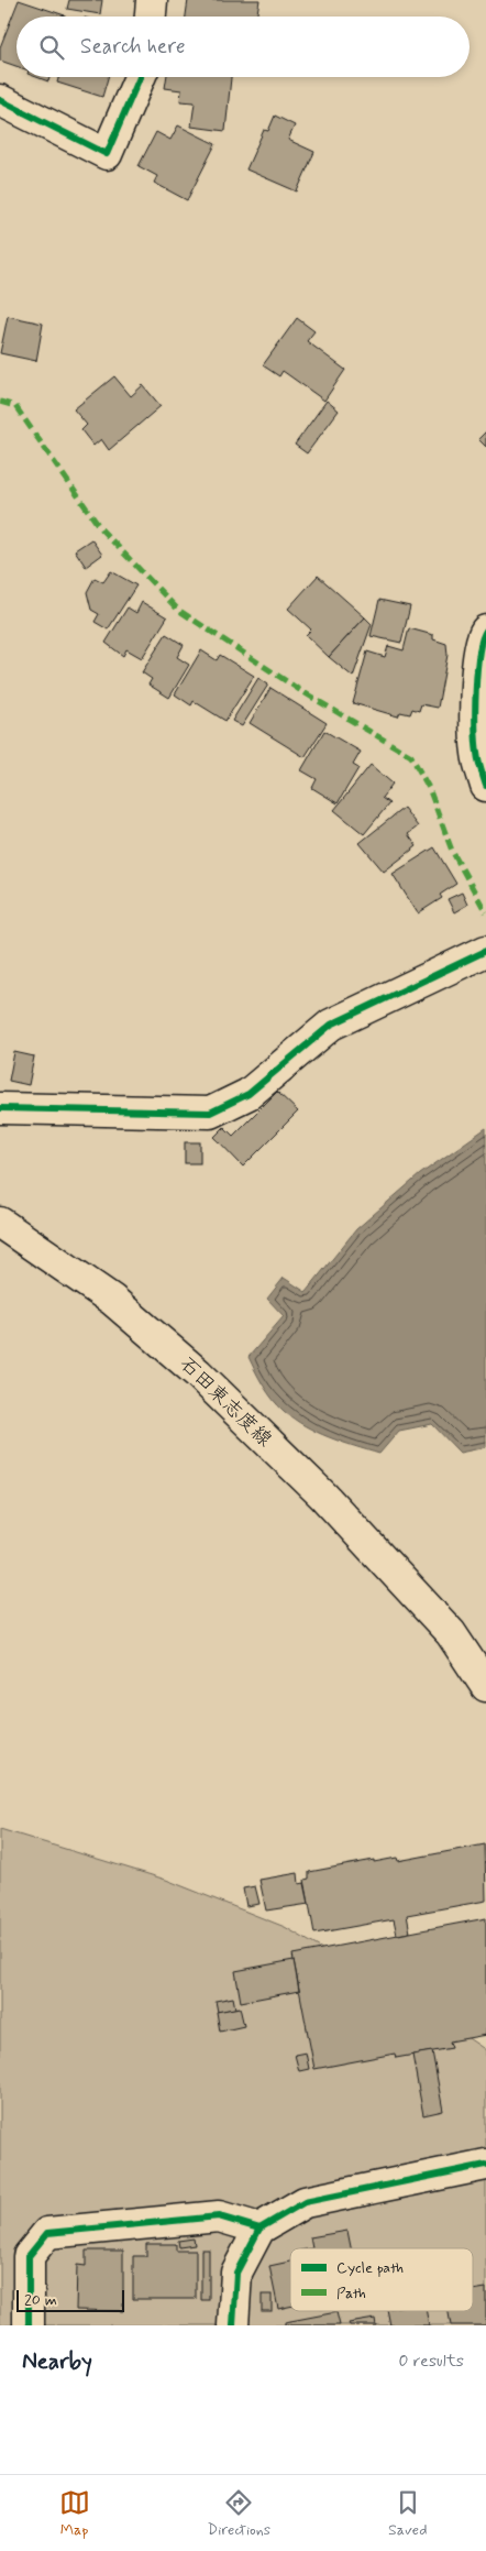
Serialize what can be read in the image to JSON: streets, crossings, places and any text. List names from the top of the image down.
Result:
{
  "streets": {
    "street": ["石田東志度線"]
  },
  "legend": ["Cycle path", "Path"],
  "scale_bar": "20 m",
  "page": {
    "search": "Search here",
    "scale": "20 m",
    "heading": ["Nearby", "0 results"],
    "nav": ["Map", "Directions", "Saved"]
  }
}
